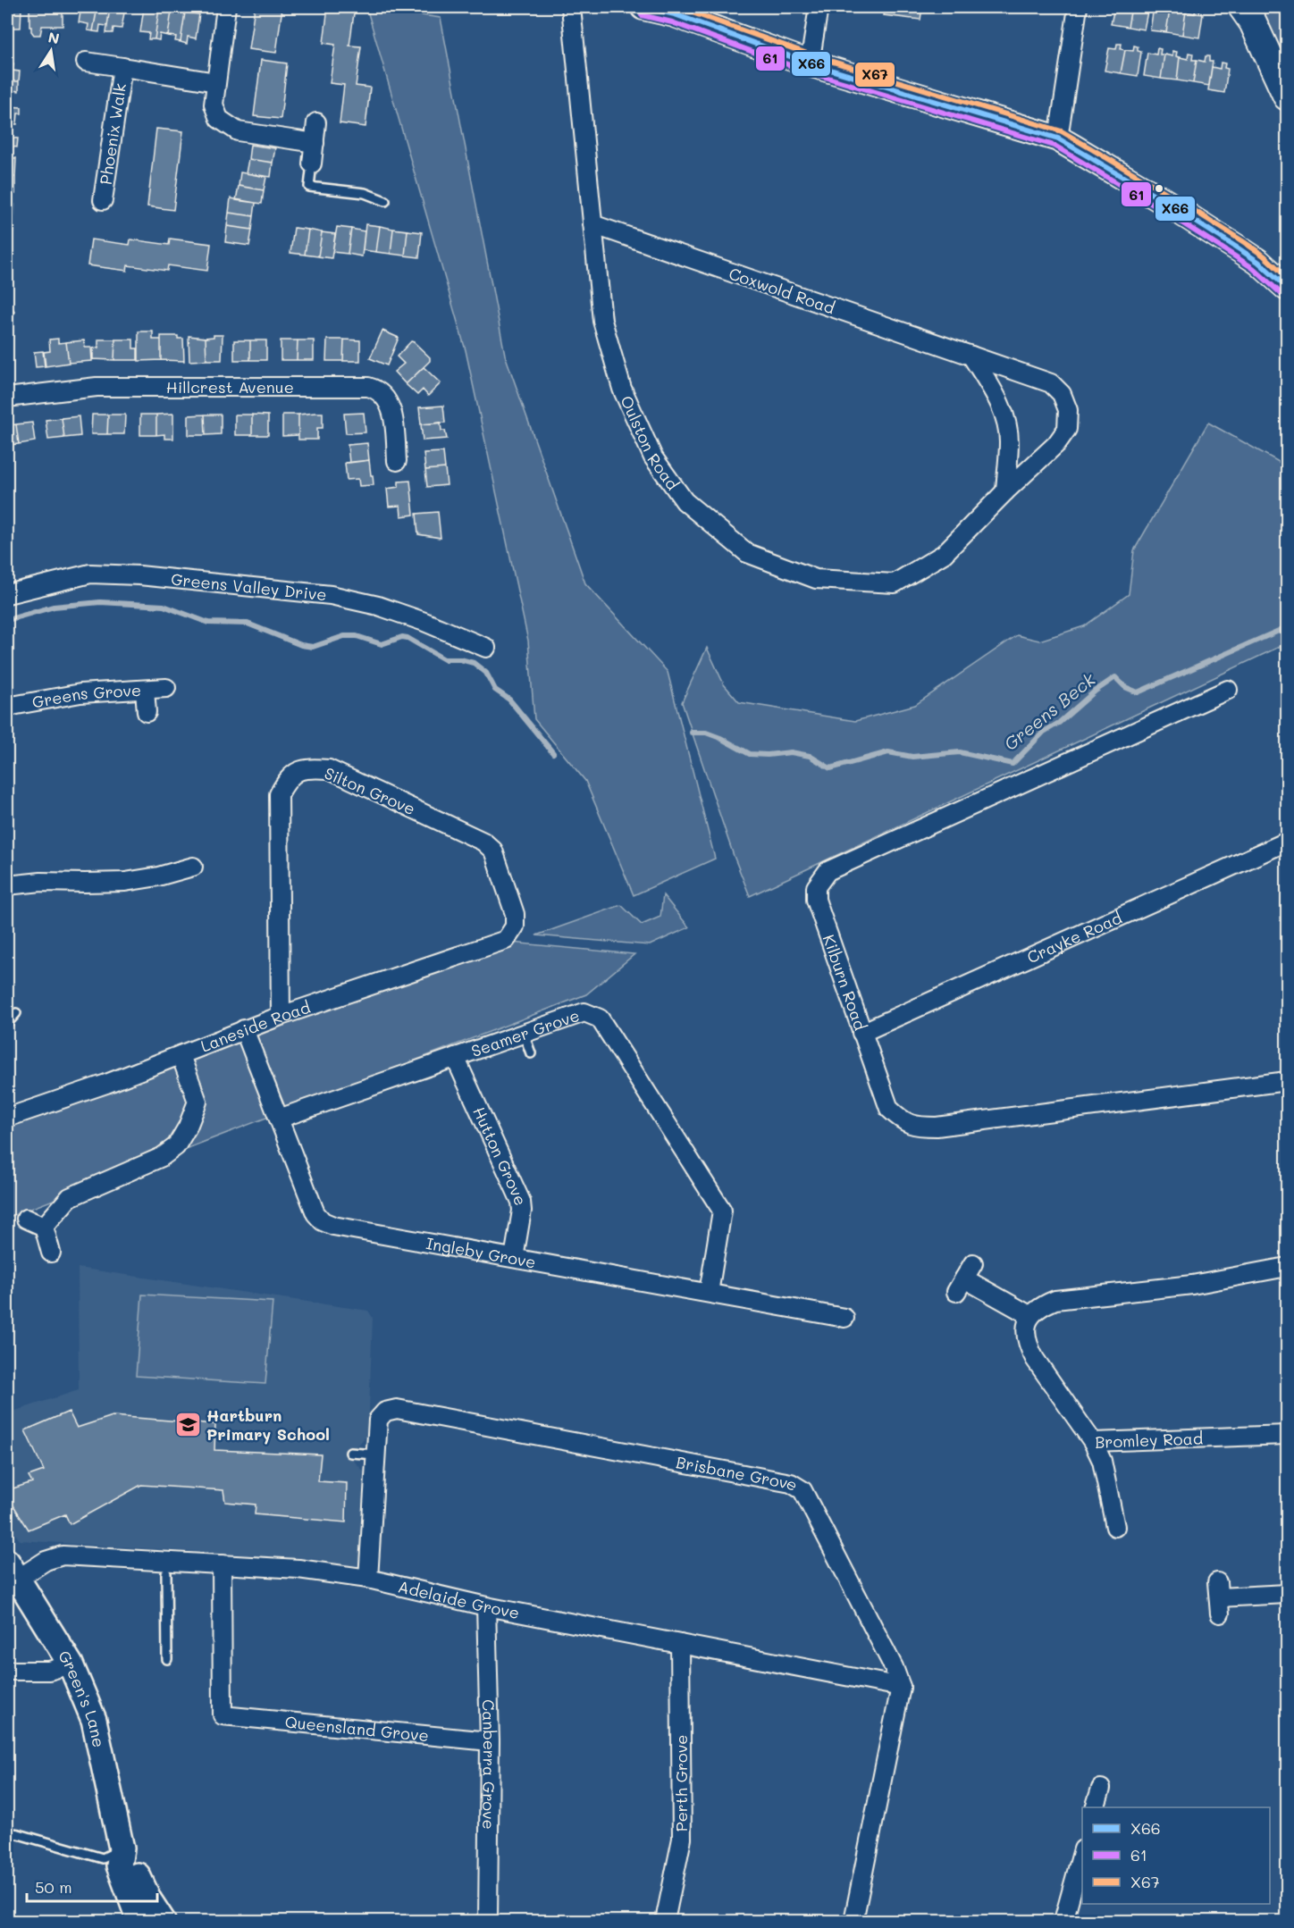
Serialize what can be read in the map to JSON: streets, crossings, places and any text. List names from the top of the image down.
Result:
{
  "streets": {
    "street": [
      "Phoenix Walk",
      "Coxwold Road",
      "Hillcrest Avenue",
      "Oulston Road",
      "Greens Valley Drive",
      "Greens Grove",
      "Silton Grove",
      "Crayke Road",
      "Kilburn Road",
      "Laneside Road",
      "Seamer Grove",
      "Hutton Grove",
      "Ingleby Grove",
      "Bromley Road",
      "Brisbane Grove",
      "Adelaide Grove",
      "Green's Lane",
      "Queensland Grove",
      "Canberra Grove",
      "Perth Grove"
    ]
  },
  "crossings": [
    ["Coxwold Road", "Oulston Road"],
    ["Silton Grove", "Laneside Road"],
    ["Crayke Road", "Kilburn Road"],
    ["Laneside Road", "Ingleby Grove"],
    ["Seamer Grove", "Hutton Grove"],
    ["Seamer Grove", "Ingleby Grove"],
    ["Hutton Grove", "Ingleby Grove"],
    ["Brisbane Grove", "Adelaide Grove"],
    ["Adelaide Grove", "Green's Lane"],
    ["Adelaide Grove", "Queensland Grove"],
    ["Adelaide Grove", "Canberra Grove"],
    ["Adelaide Grove", "Perth Grove"],
    ["Queensland Grove", "Canberra Grove"]
  ],
  "water": ["Greens Beck"],
  "places": {
    "school or university": ["Hartburn Primary School"]
  },
  "lines": ["transit line X66", "transit line X67", "transit line 61"],
  "legend": ["X66", "61", "X67"],
  "scale_bar": "50 m",
  "north": "top"
}
